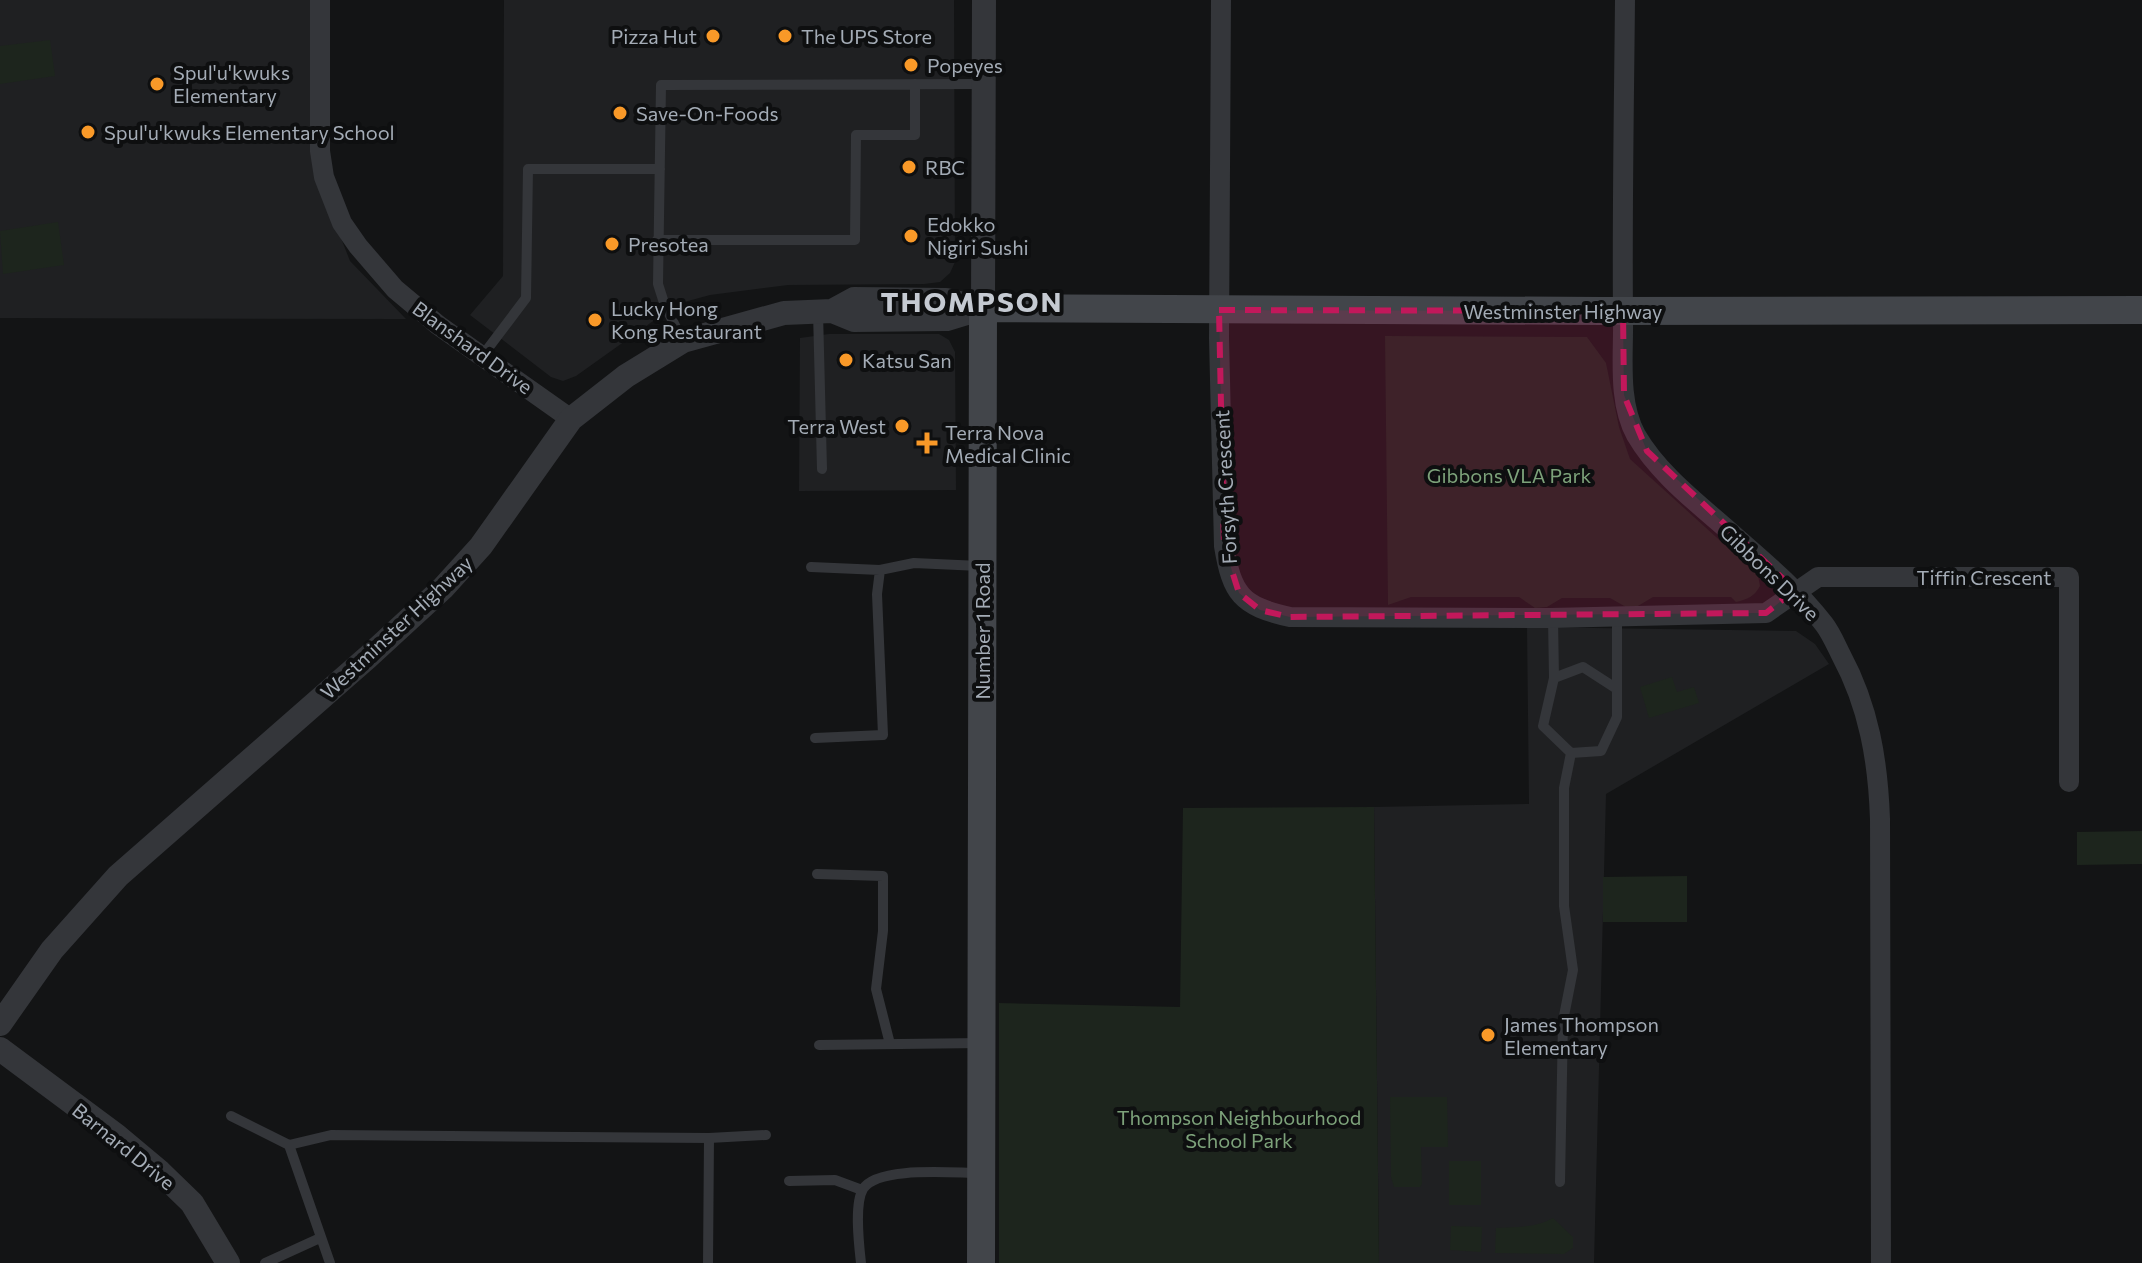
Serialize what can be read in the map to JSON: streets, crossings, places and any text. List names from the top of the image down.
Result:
{
  "streets": {
    "main road": ["Westminster Highway", "Number 1 Road"],
    "street": [
      "Blanshard Drive",
      "Forsyth Crescent",
      "Gibbons Drive",
      "Tiffin Crescent",
      "Barnard Drive"
    ]
  },
  "crossings": [
    ["Westminster Highway", "Blanshard Drive"],
    ["Westminster Highway", "Forsyth Crescent"],
    ["Westminster Highway", "Gibbons Drive"],
    ["Westminster Highway", "Number 1 Road"],
    ["Forsyth Crescent", "Gibbons Drive"],
    ["Forsyth Crescent", "Tiffin Crescent"],
    ["Gibbons Drive", "Tiffin Crescent"]
  ],
  "districts": ["THOMPSON"],
  "parks": ["Gibbons VLA Park", "Thompson Neighbourhood School Park"],
  "places": {
    "other": [
      "Pizza Hut",
      "The UPS Store",
      "Popeyes",
      "Spul'u'kwuks Elementary",
      "Save-On-Foods",
      "Spul'u'kwuks Elementary School",
      "RBC",
      "Edokko Nigiri Sushi",
      "Presotea",
      "Lucky Hong Kong Restaurant",
      "Katsu San",
      "Terra West",
      "James Thompson Elementary"
    ],
    "health": ["Terra Nova Medical Clinic"]
  }
}
